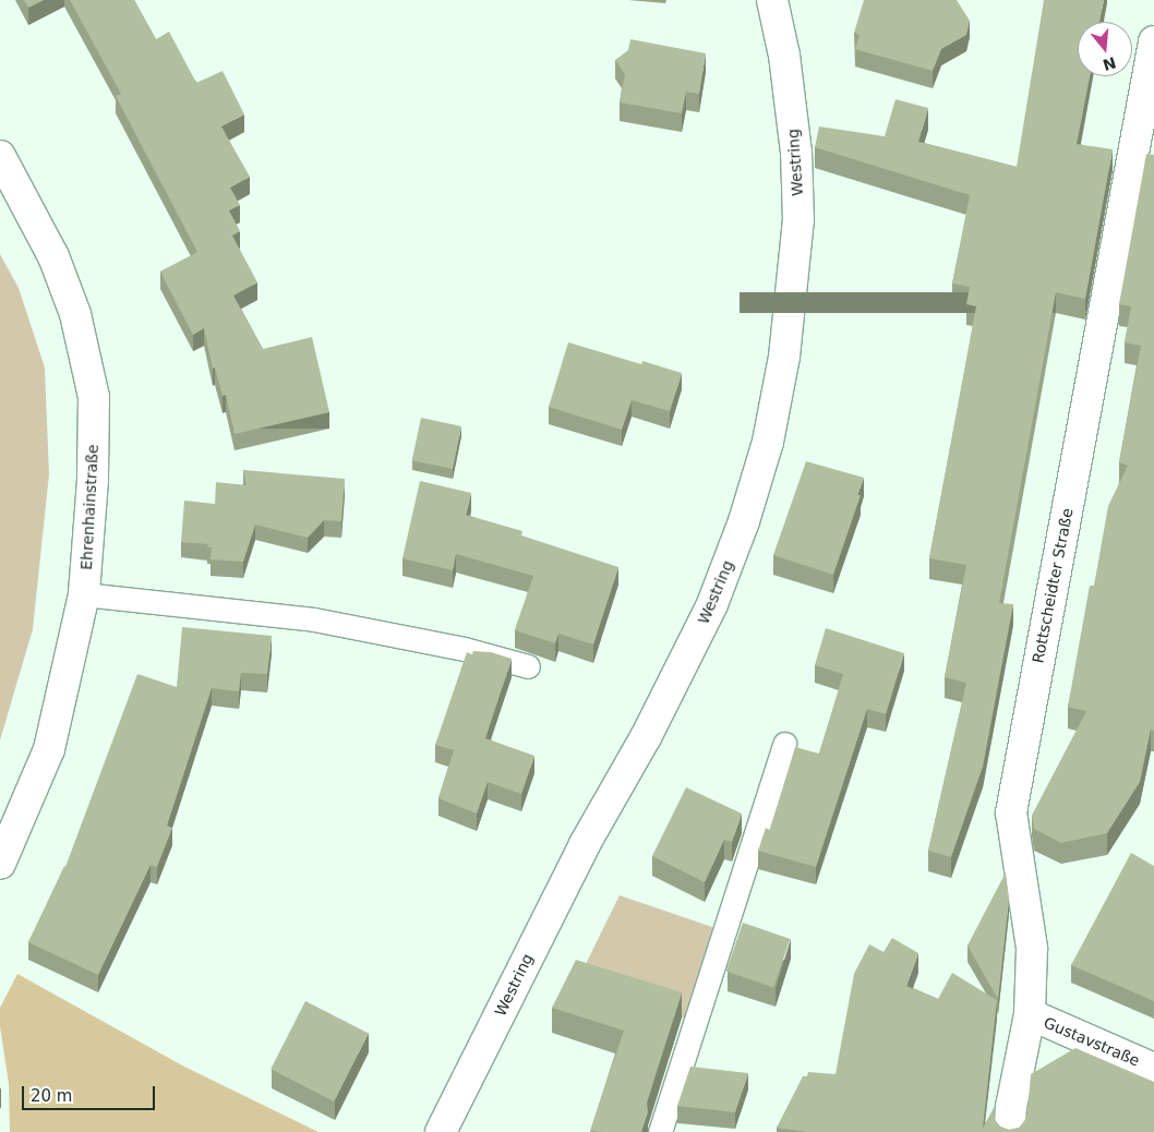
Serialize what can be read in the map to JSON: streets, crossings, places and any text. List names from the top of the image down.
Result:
{
  "streets": {
    "street": [
      "Westring",
      "Ehrenhainstraße",
      "Rottscheidter Straße",
      "Gustavstraße"
    ]
  },
  "crossings": [
    ["Rottscheidter Straße", "Gustavstraße"]
  ],
  "scale_bar": "20 m",
  "north": "bottom"
}
